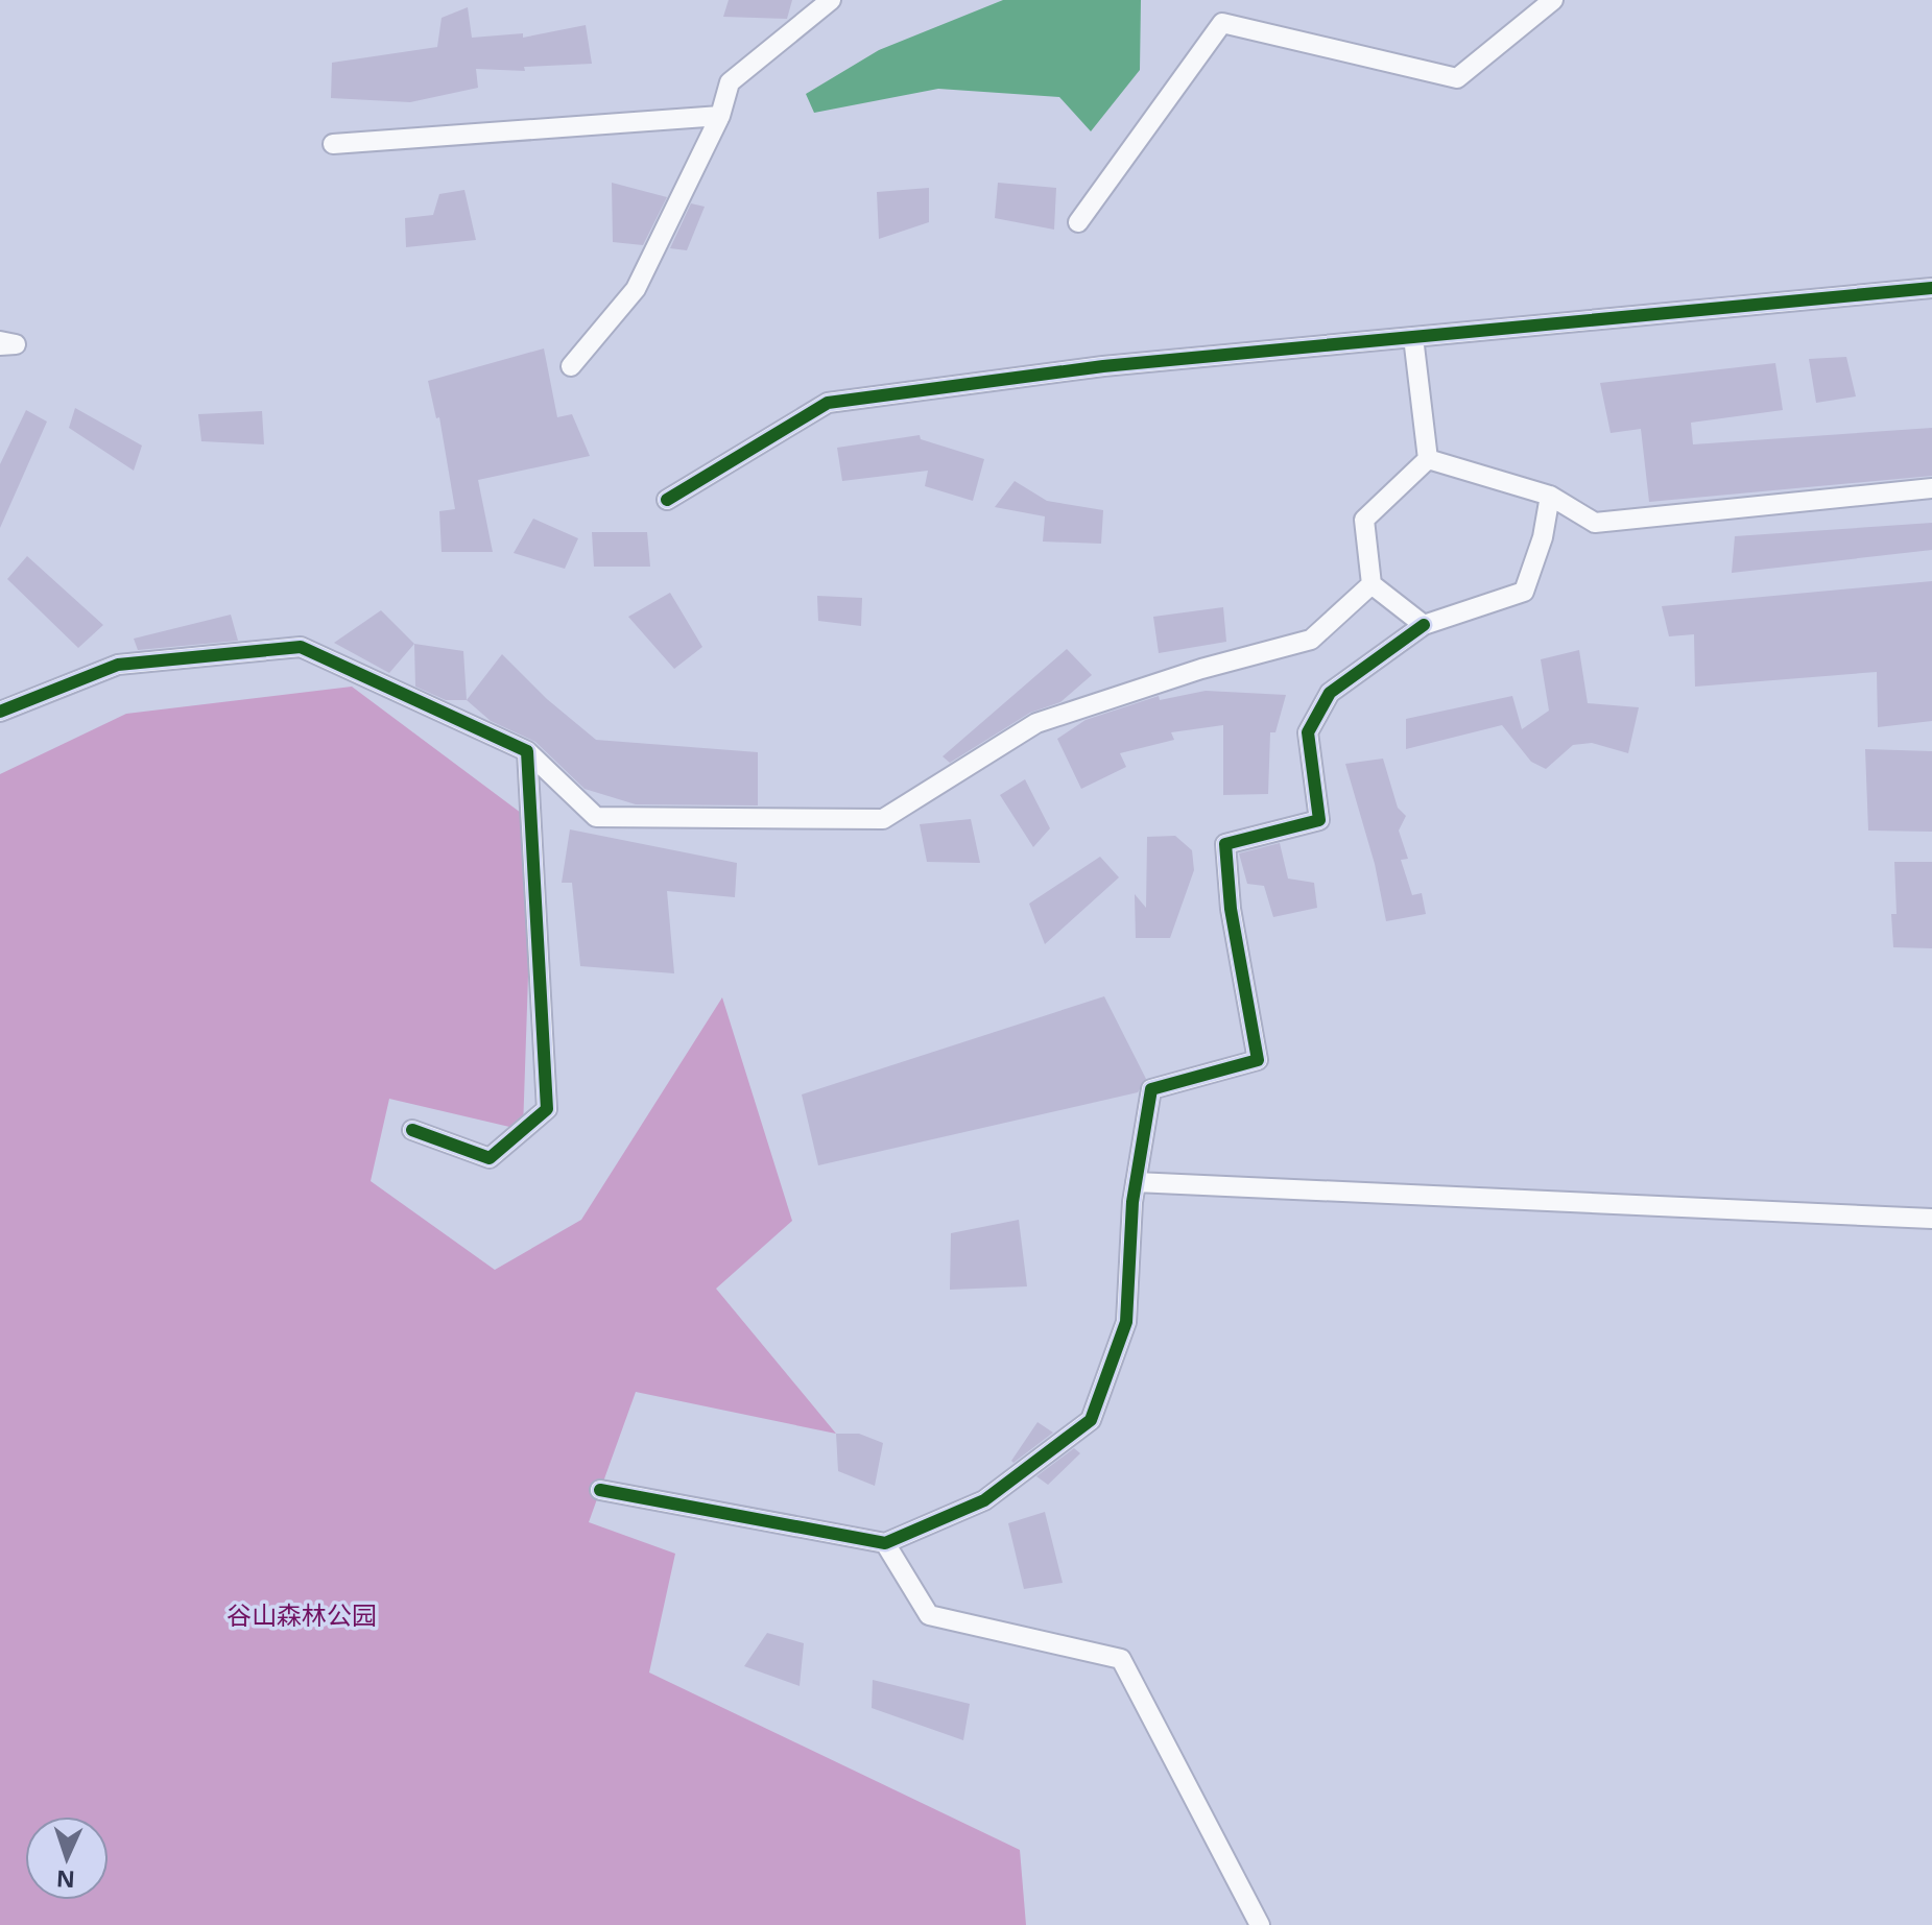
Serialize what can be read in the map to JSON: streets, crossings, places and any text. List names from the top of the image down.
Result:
{
  "parks": ["谷山森林公园"],
  "north": "bottom"
}
